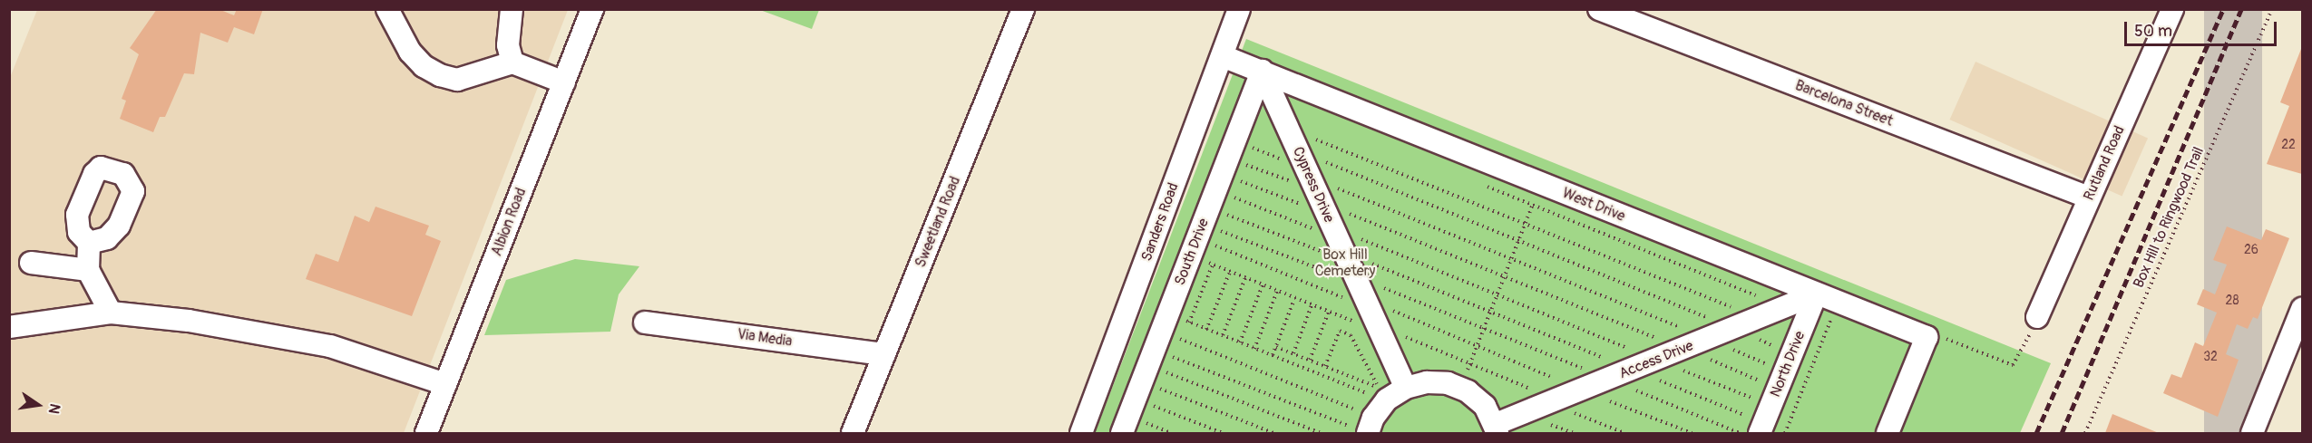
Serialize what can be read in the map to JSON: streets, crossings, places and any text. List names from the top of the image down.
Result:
{
  "streets": {
    "street": [
      "Barcelona Street",
      "Rutland Road",
      "Cypress Drive",
      "West Drive",
      "Albion Road",
      "Sweetland Road",
      "Sanders Road",
      "South Drive",
      "Via Media",
      "Access Drive",
      "North Drive"
    ],
    "path": ["Box Hill to Ringwood Trail"]
  },
  "crossings": [
    ["Barcelona Street", "Rutland Road"],
    ["Cypress Drive", "West Drive"],
    ["Cypress Drive", "South Drive"],
    ["West Drive", "Sanders Road"],
    ["West Drive", "South Drive"],
    ["West Drive", "Access Drive"],
    ["West Drive", "North Drive"],
    ["Sweetland Road", "Via Media"],
    ["Access Drive", "North Drive"]
  ],
  "parks": ["Box Hill Cemetery"],
  "house_numbers": [
    "22",
    "26",
    "28",
    "32"
  ],
  "scale_bar": "50 m",
  "north": "right"
}
